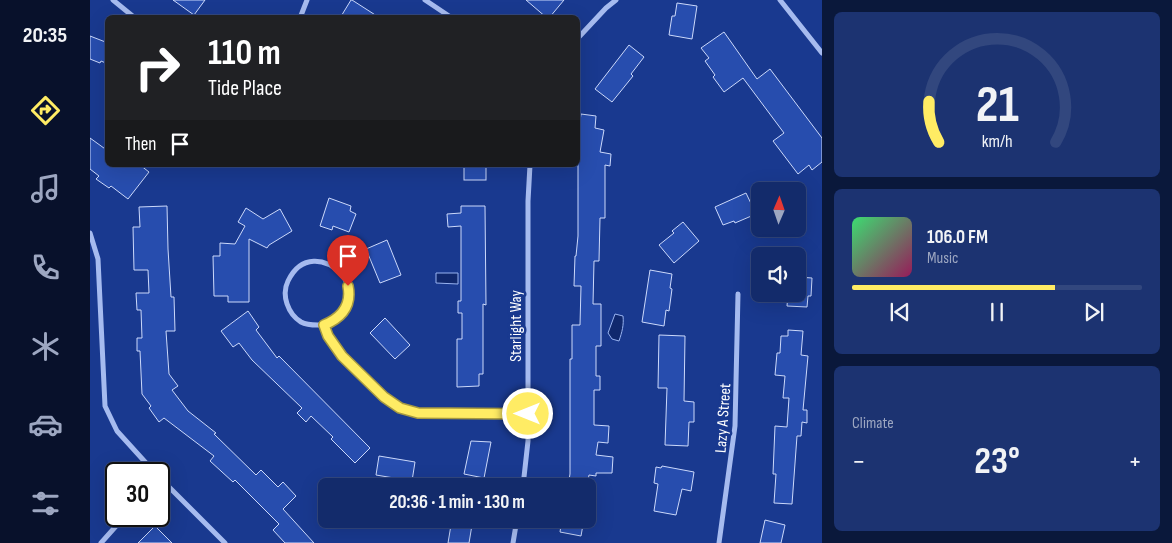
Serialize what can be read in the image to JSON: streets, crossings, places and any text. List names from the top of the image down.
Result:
{
  "streets": {
    "street": ["Starlight Way", "Lazy A Street"]
  },
  "north": "top",
  "page": {
    "tabs": "20:35",
    "turn": ["110 m", "Tide Place"],
    "then": "Then",
    "song": ["106.0 FM", "Music"],
    "tile": "Climate",
    "heat": ["−", "23°", "+"],
    "limit": "30",
    "trip": "20:36 · 1 min · 130 m",
    "gauge": ["21", "km/h"]
  }
}
